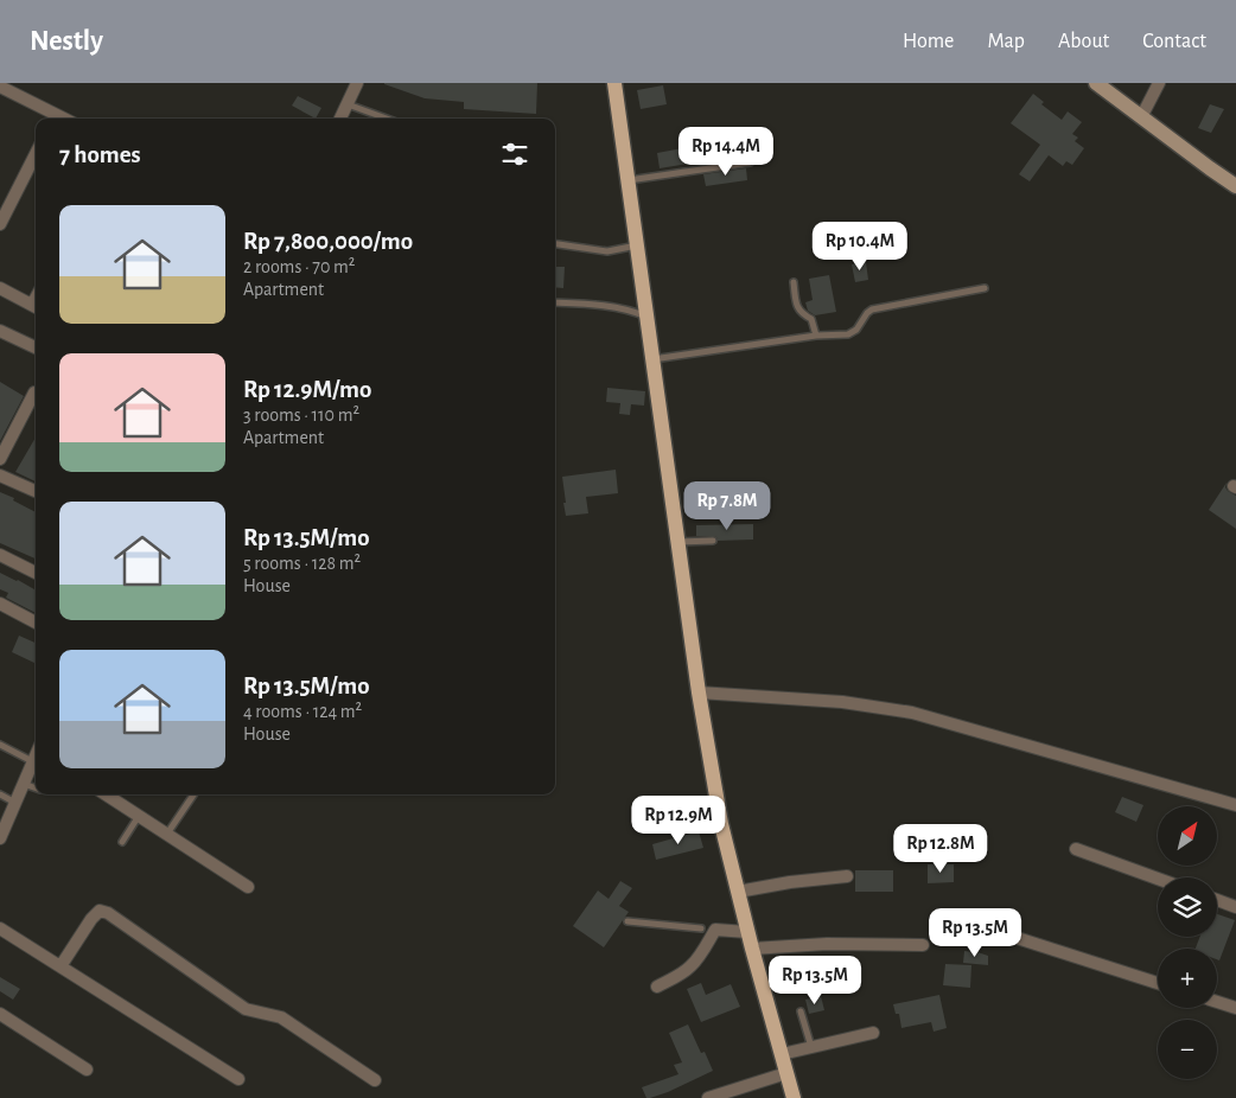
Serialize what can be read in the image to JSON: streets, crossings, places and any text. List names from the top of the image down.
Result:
{
  "north": "top right",
  "page": {
    "header": "Nestly",
    "nav": [
      "Home",
      "Map",
      "About",
      "Contact"
    ],
    "heading": "7 homes",
    "price": [
      "Rp 14.4M",
      "Rp 10.4M",
      "Rp 7.8M",
      "Rp 12.9M",
      "Rp 12.8M",
      "Rp 13.5M",
      "Rp 13.5M"
    ],
    "list": [
      {
        "name": "Rp 7,800,000/mo",
        "note": "2 rooms · 70 m² · Apartment"
      },
      {
        "name": "Rp 12.9M/mo",
        "note": "3 rooms · 110 m² · Apartment"
      },
      {
        "name": "Rp 13.5M/mo",
        "note": "5 rooms · 128 m² · House"
      },
      {
        "name": "Rp 13.5M/mo",
        "note": "4 rooms · 124 m² · House"
      }
    ],
    "map_buttons": ["+", "−"]
  }
}
